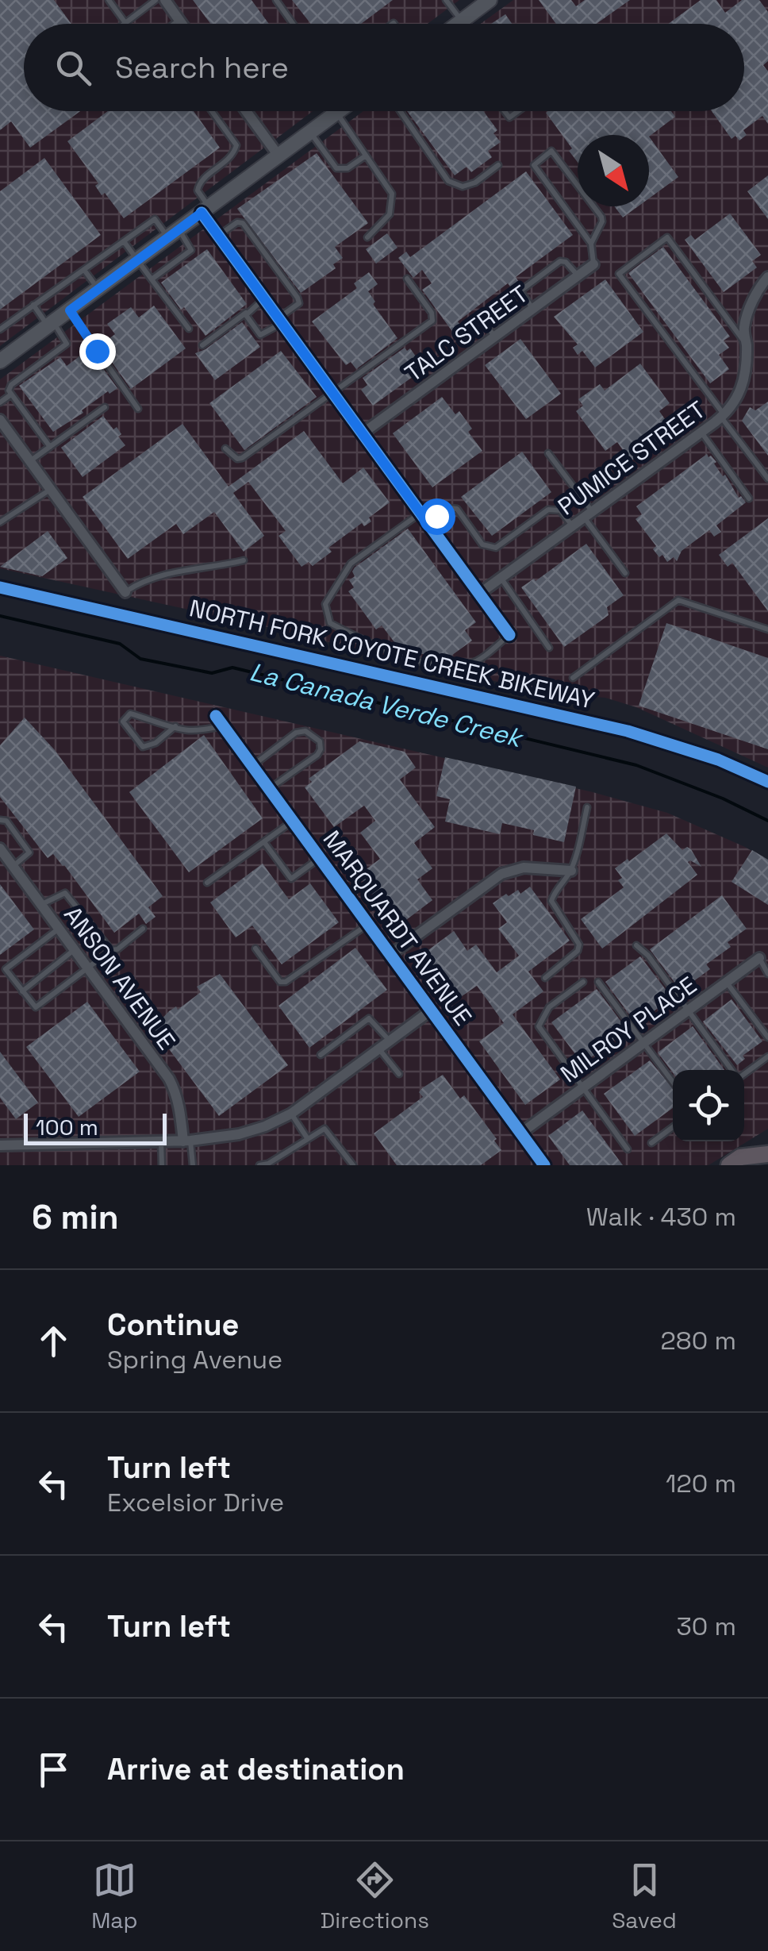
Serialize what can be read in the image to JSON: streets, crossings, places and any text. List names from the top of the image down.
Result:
{
  "streets": {
    "street": [
      "TALC STREET",
      "PUMICE STREET",
      "MARQUARDT AVENUE",
      "ANSON AVENUE",
      "MILROY PLACE"
    ],
    "cycle path": ["NORTH FORK COYOTE CREEK BIKEWAY"]
  },
  "crossings": [
    ["MARQUARDT AVENUE", "MILROY PLACE"]
  ],
  "water": ["La Canada Verde Creek"],
  "scale_bar": "100 m",
  "north": "bottom right",
  "page": {
    "search": "Search here",
    "scale": "100 m",
    "heading": ["6 min", "Walk · 430 m"],
    "list": [
      ["Continue", "Spring Avenue", "280 m"],
      ["Turn left", "Excelsior Drive", "120 m"],
      ["Turn left", "30 m"],
      "Arrive at destination"
    ],
    "nav": ["Map", "Directions", "Saved"]
  }
}
